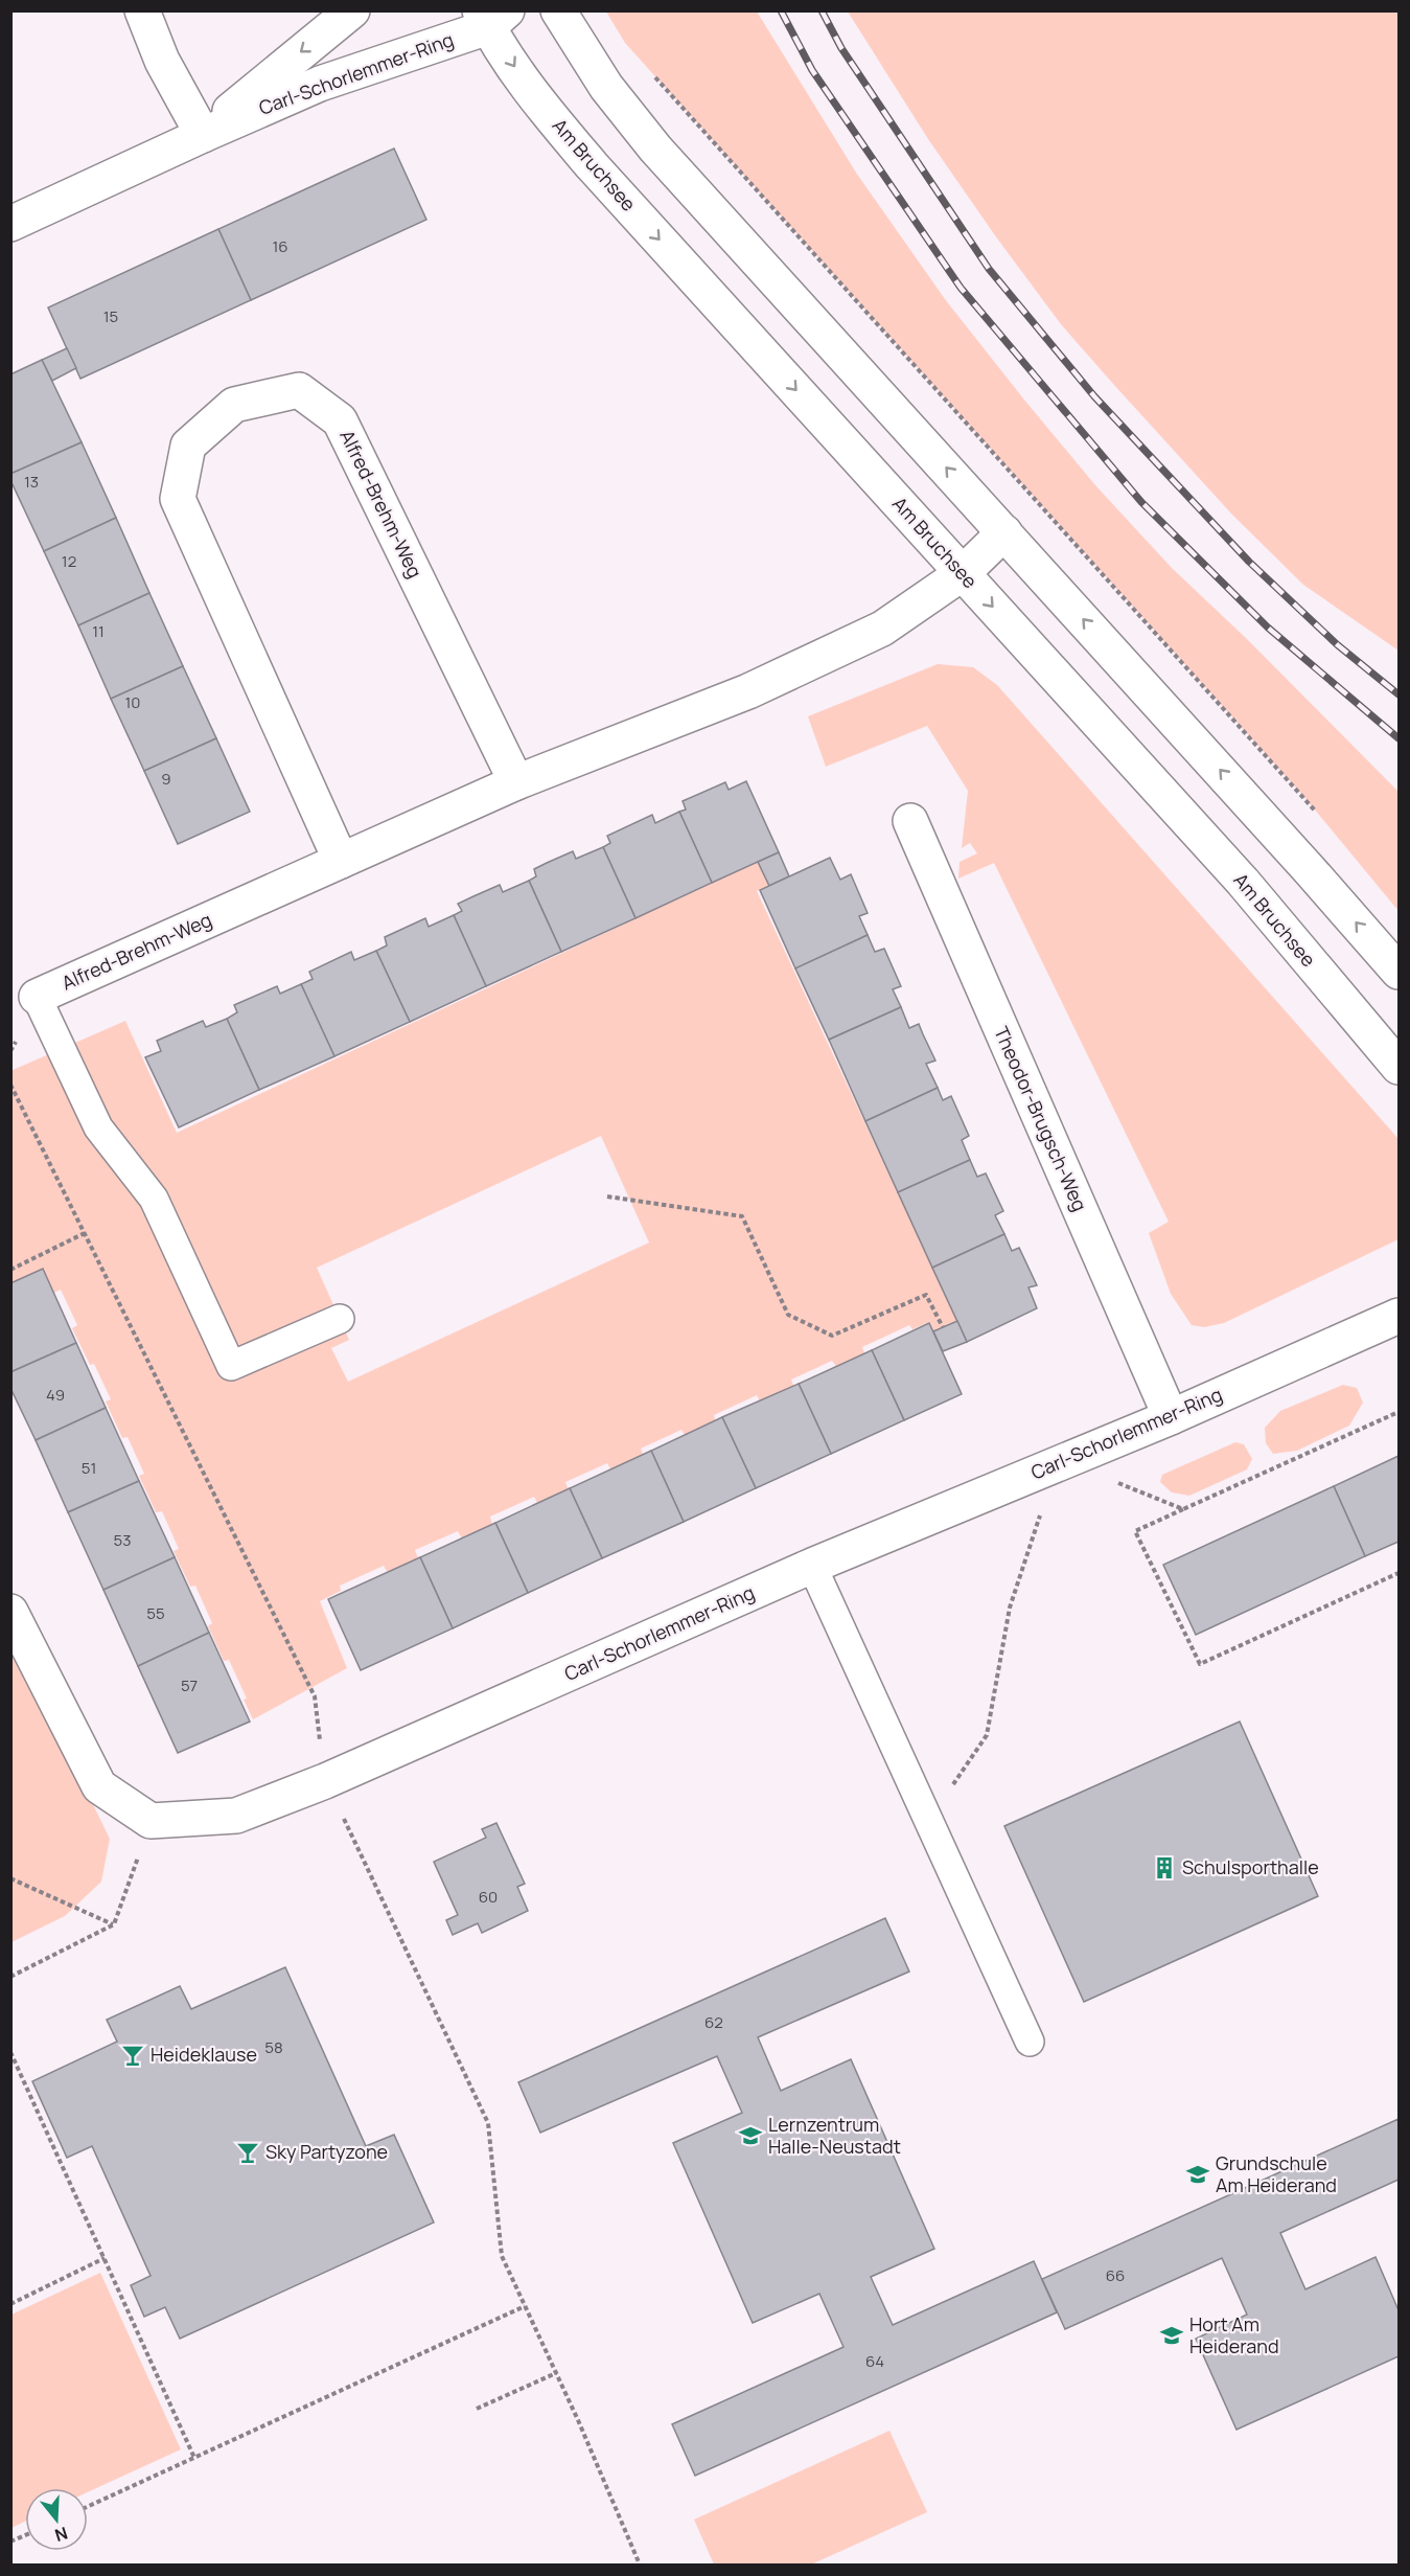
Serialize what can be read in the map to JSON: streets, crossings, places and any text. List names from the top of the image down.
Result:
{
  "streets": {
    "street": [
      "Carl-Schorlemmer-Ring",
      "Am Bruchsee",
      "Alfred-Brehm-Weg",
      "Theodor-Brugsch-Weg"
    ]
  },
  "crossings": [
    ["Carl-Schorlemmer-Ring", "Am Bruchsee"],
    ["Carl-Schorlemmer-Ring", "Theodor-Brugsch-Weg"],
    ["Am Bruchsee", "Alfred-Brehm-Weg"]
  ],
  "places": {
    "building": ["Schulsporthalle"],
    "bar": ["Heideklause", "Sky Partyzone"],
    "school or university": ["Lernzentrum Halle-Neustadt", "Grundschule Am Heiderand", "Hort Am Heiderand"]
  },
  "house_numbers": [
    "16",
    "15",
    "13",
    "12",
    "11",
    "10",
    "9",
    "49",
    "51",
    "53",
    "55",
    "57",
    "60",
    "62",
    "58",
    "66",
    "64"
  ],
  "north": "bottom"
}
